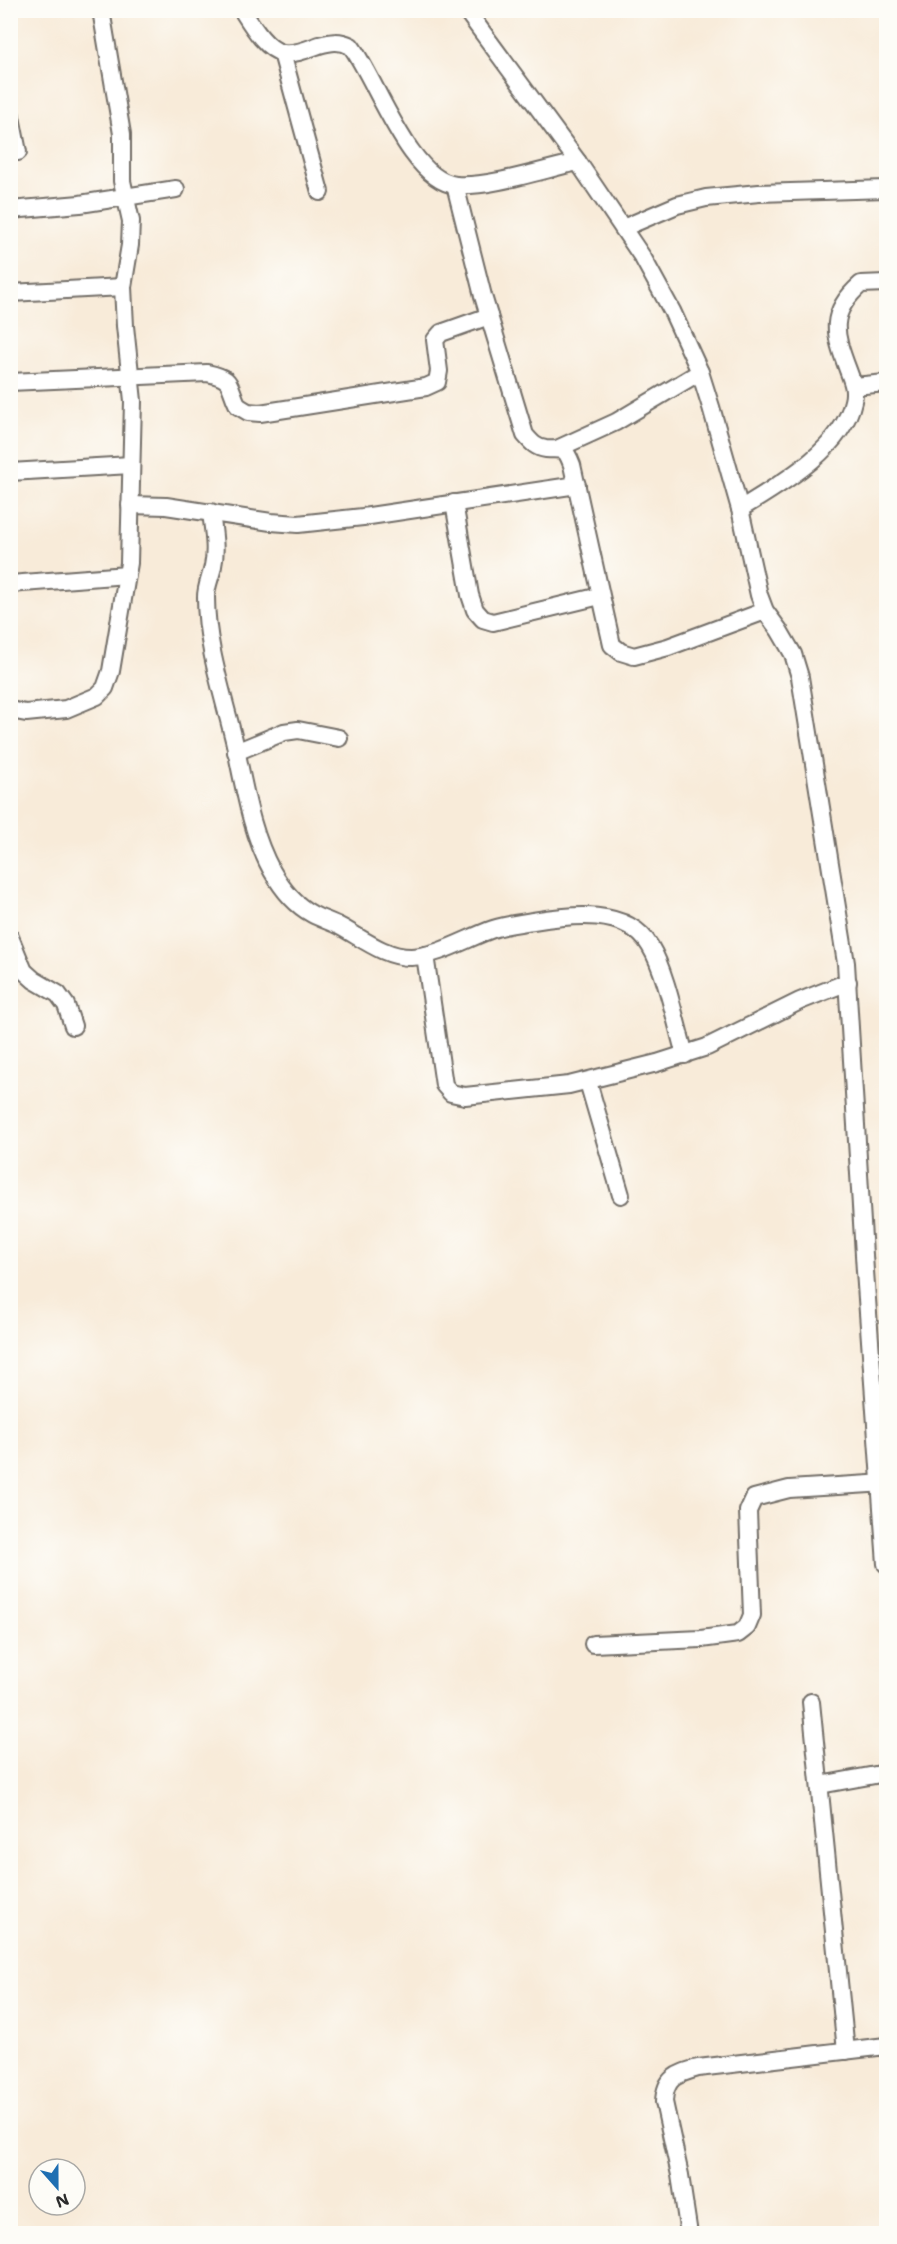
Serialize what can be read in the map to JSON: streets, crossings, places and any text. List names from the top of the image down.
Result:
{
  "north": "bottom"
}
